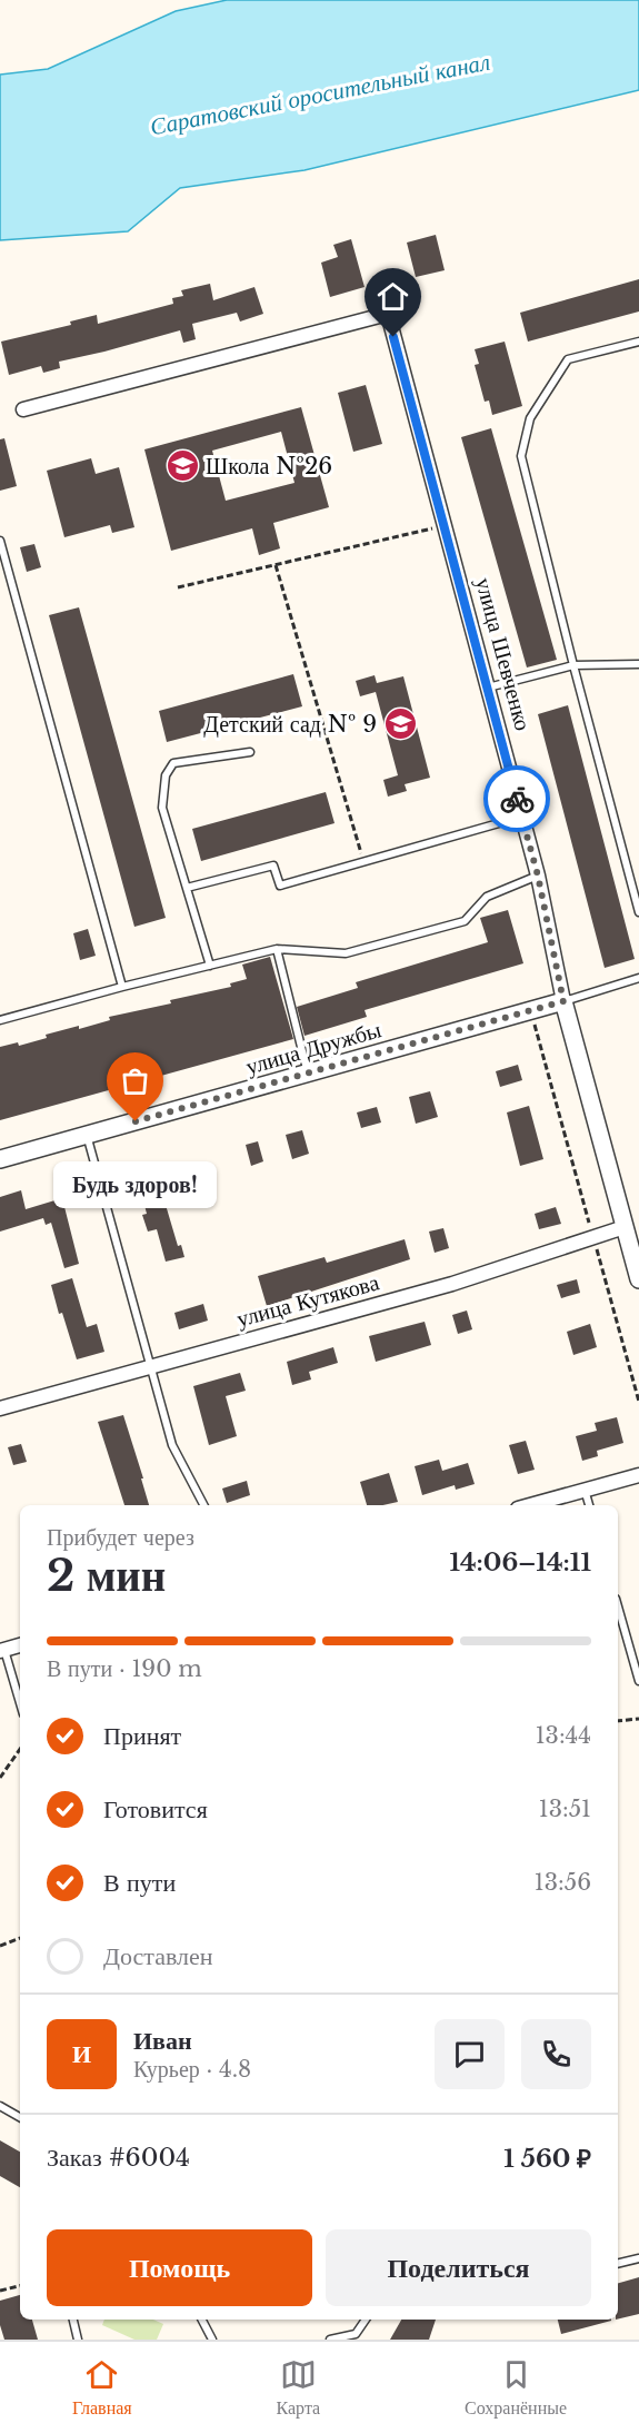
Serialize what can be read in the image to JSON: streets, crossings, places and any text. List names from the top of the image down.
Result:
{
  "streets": {
    "street": ["улица Шевченко", "улица Дружбы", "улица Кутякова"]
  },
  "crossings": [
    ["улица Шевченко", "улица Дружбы"],
    ["улица Шевченко", "улица Кутякова"]
  ],
  "water": ["Саратовский оросительный канал"],
  "places": {
    "school or university": ["Школа №26", "Детский сад № 9"],
    "other": ["Будь здоров!"]
  },
  "page": {
    "bubble": "Будь здоров!",
    "heading": ["2 мин", "Прибудет через", "14:06–14:11"],
    "panel": [
      "Иван",
      "Курьер · 4.8",
      "Заказ #6004",
      "1 560 ₽"
    ],
    "bar": "В пути · 190 m",
    "list": [
      ["Принят", "13:44"],
      ["Готовится", "13:51"],
      ["В пути", "13:56"],
      "Доставлен"
    ],
    "round": "И",
    "buttons": ["Помощь", "Поделиться"],
    "tabs": ["Главная", "Карта", "Сохранённые"]
  }
}
